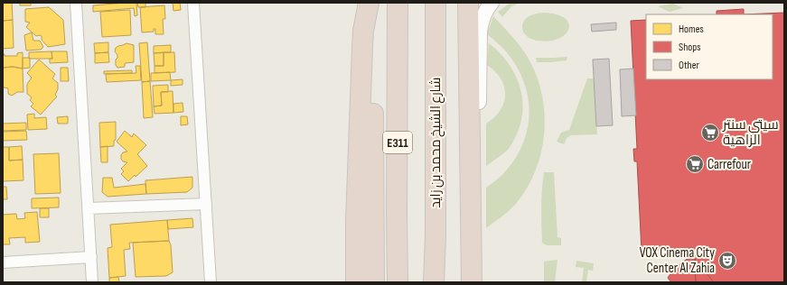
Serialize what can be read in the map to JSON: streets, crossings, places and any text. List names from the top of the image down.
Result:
{
  "streets": {
    "highway": ["E311", "شارع الشيخ محمد بن زايد"]
  },
  "places": {
    "supermarket": ["سيتي سنتر الزاهية", "Carrefour"],
    "theatre": ["VOX Cinema City Center Al Zahia"]
  },
  "legend": ["Homes", "Shops", "Other"]
}
